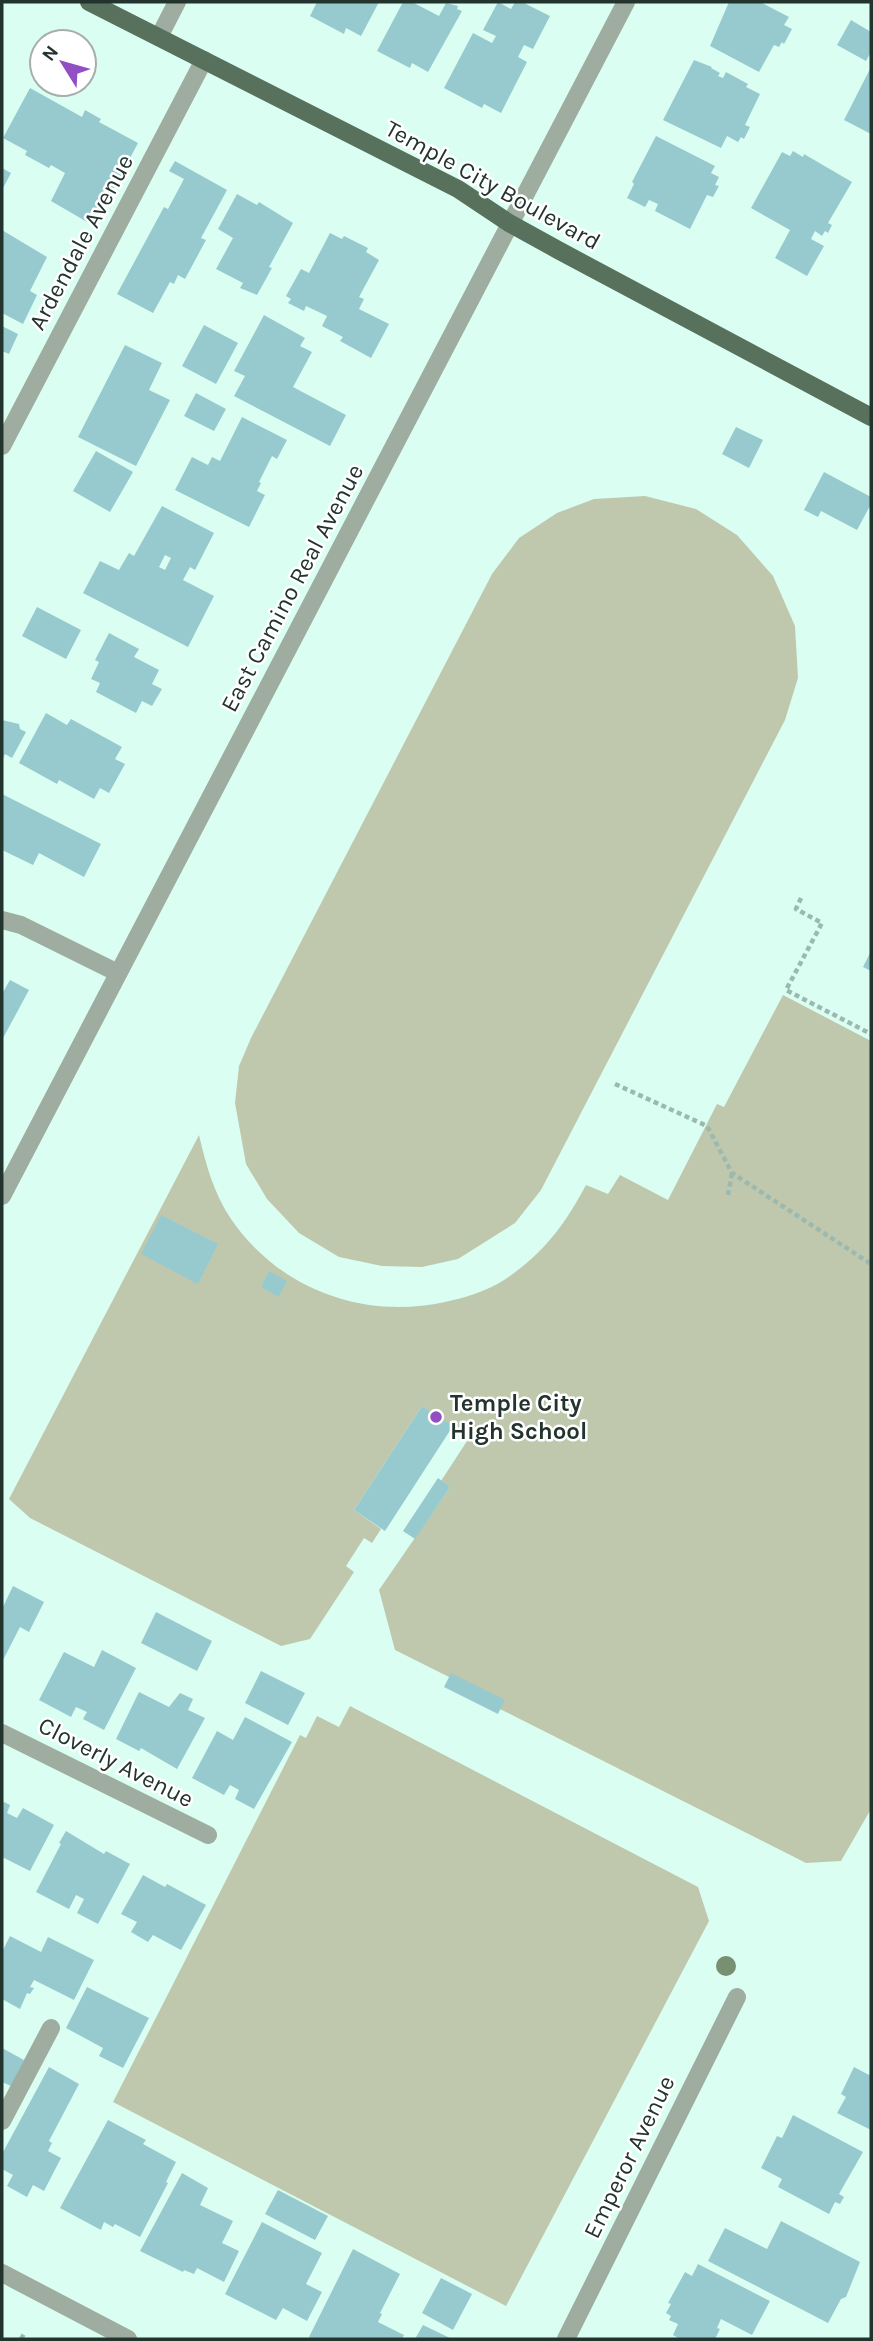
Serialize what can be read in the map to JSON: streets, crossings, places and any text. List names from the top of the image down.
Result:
{
  "streets": {
    "main road": ["Temple City Boulevard"],
    "street": [
      "Ardendale Avenue",
      "East Camino Real Avenue",
      "Cloverly Avenue",
      "Emperor Avenue"
    ]
  },
  "crossings": [
    ["Temple City Boulevard", "Ardendale Avenue"],
    ["Temple City Boulevard", "East Camino Real Avenue"]
  ],
  "places": ["Temple City High School"],
  "north": "top left"
}
